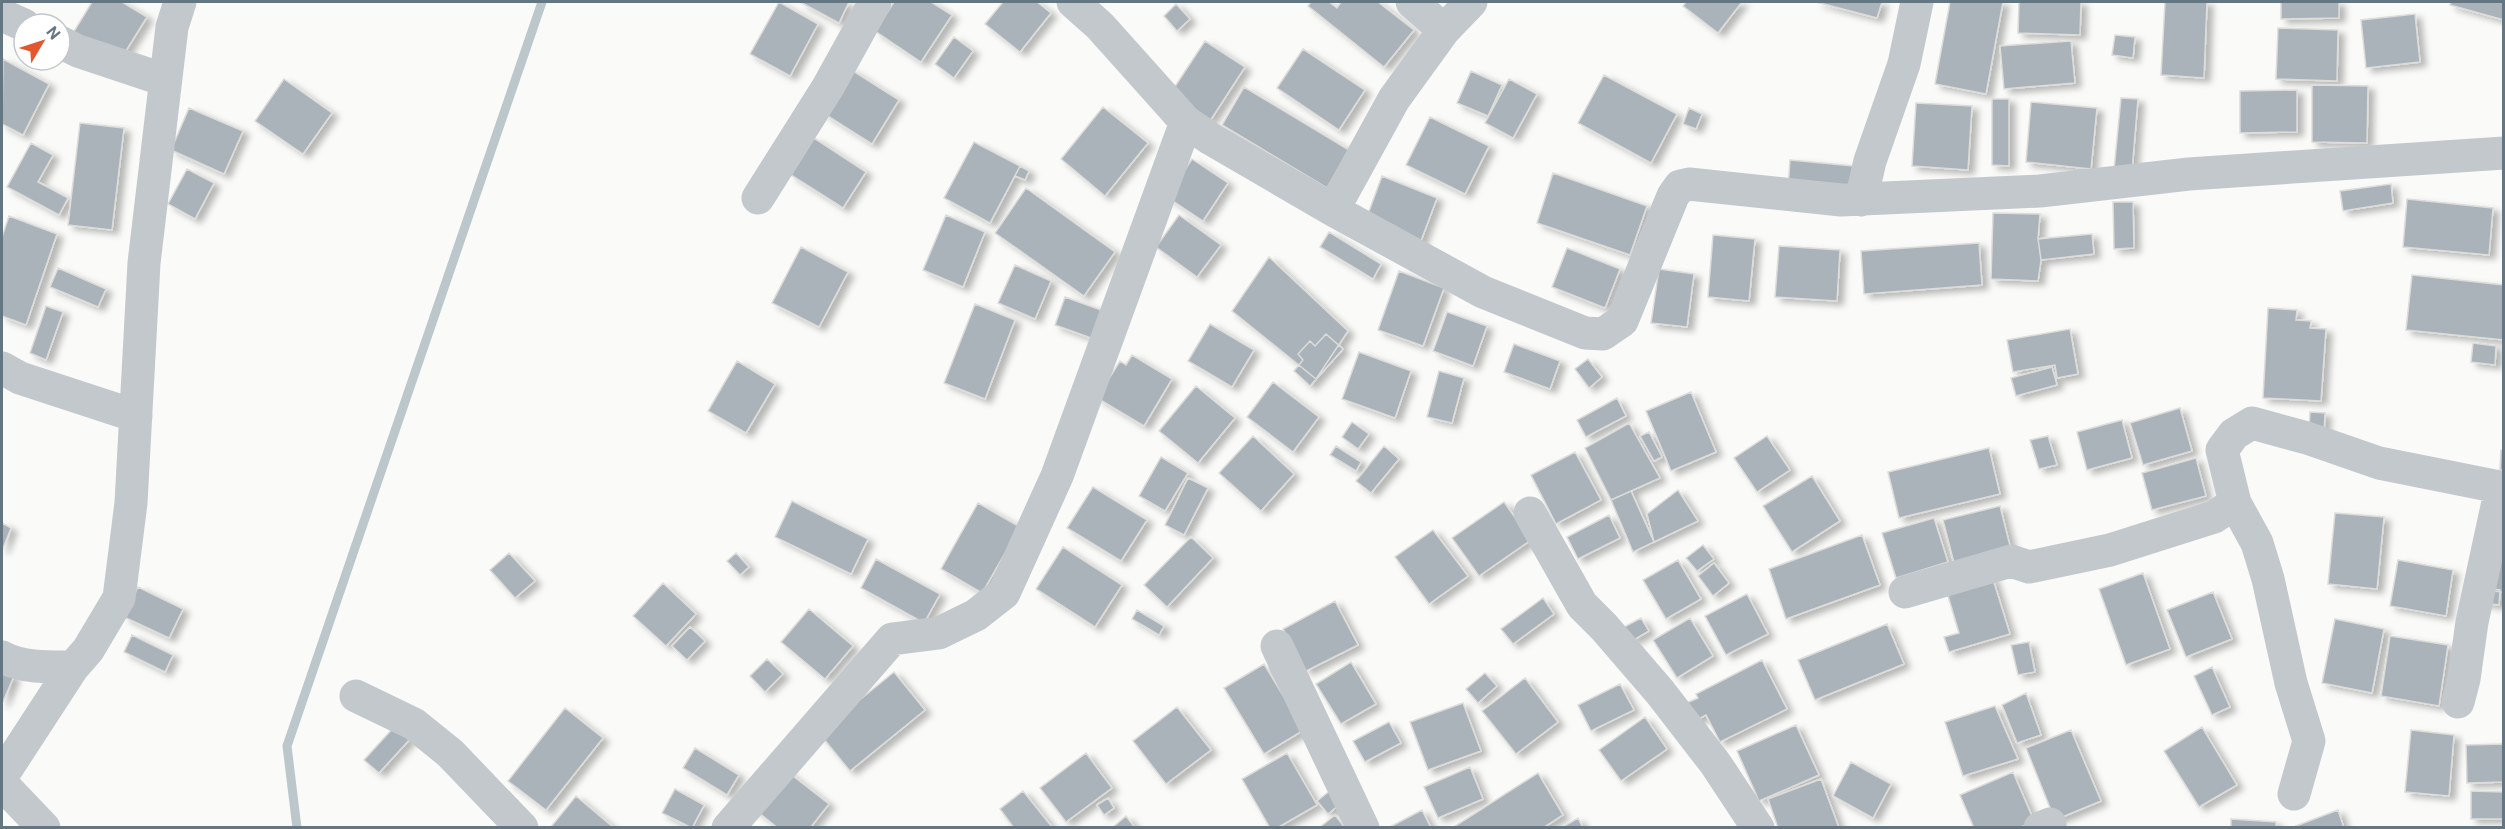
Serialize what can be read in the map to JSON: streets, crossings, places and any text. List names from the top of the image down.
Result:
{
  "north": "top right"
}
